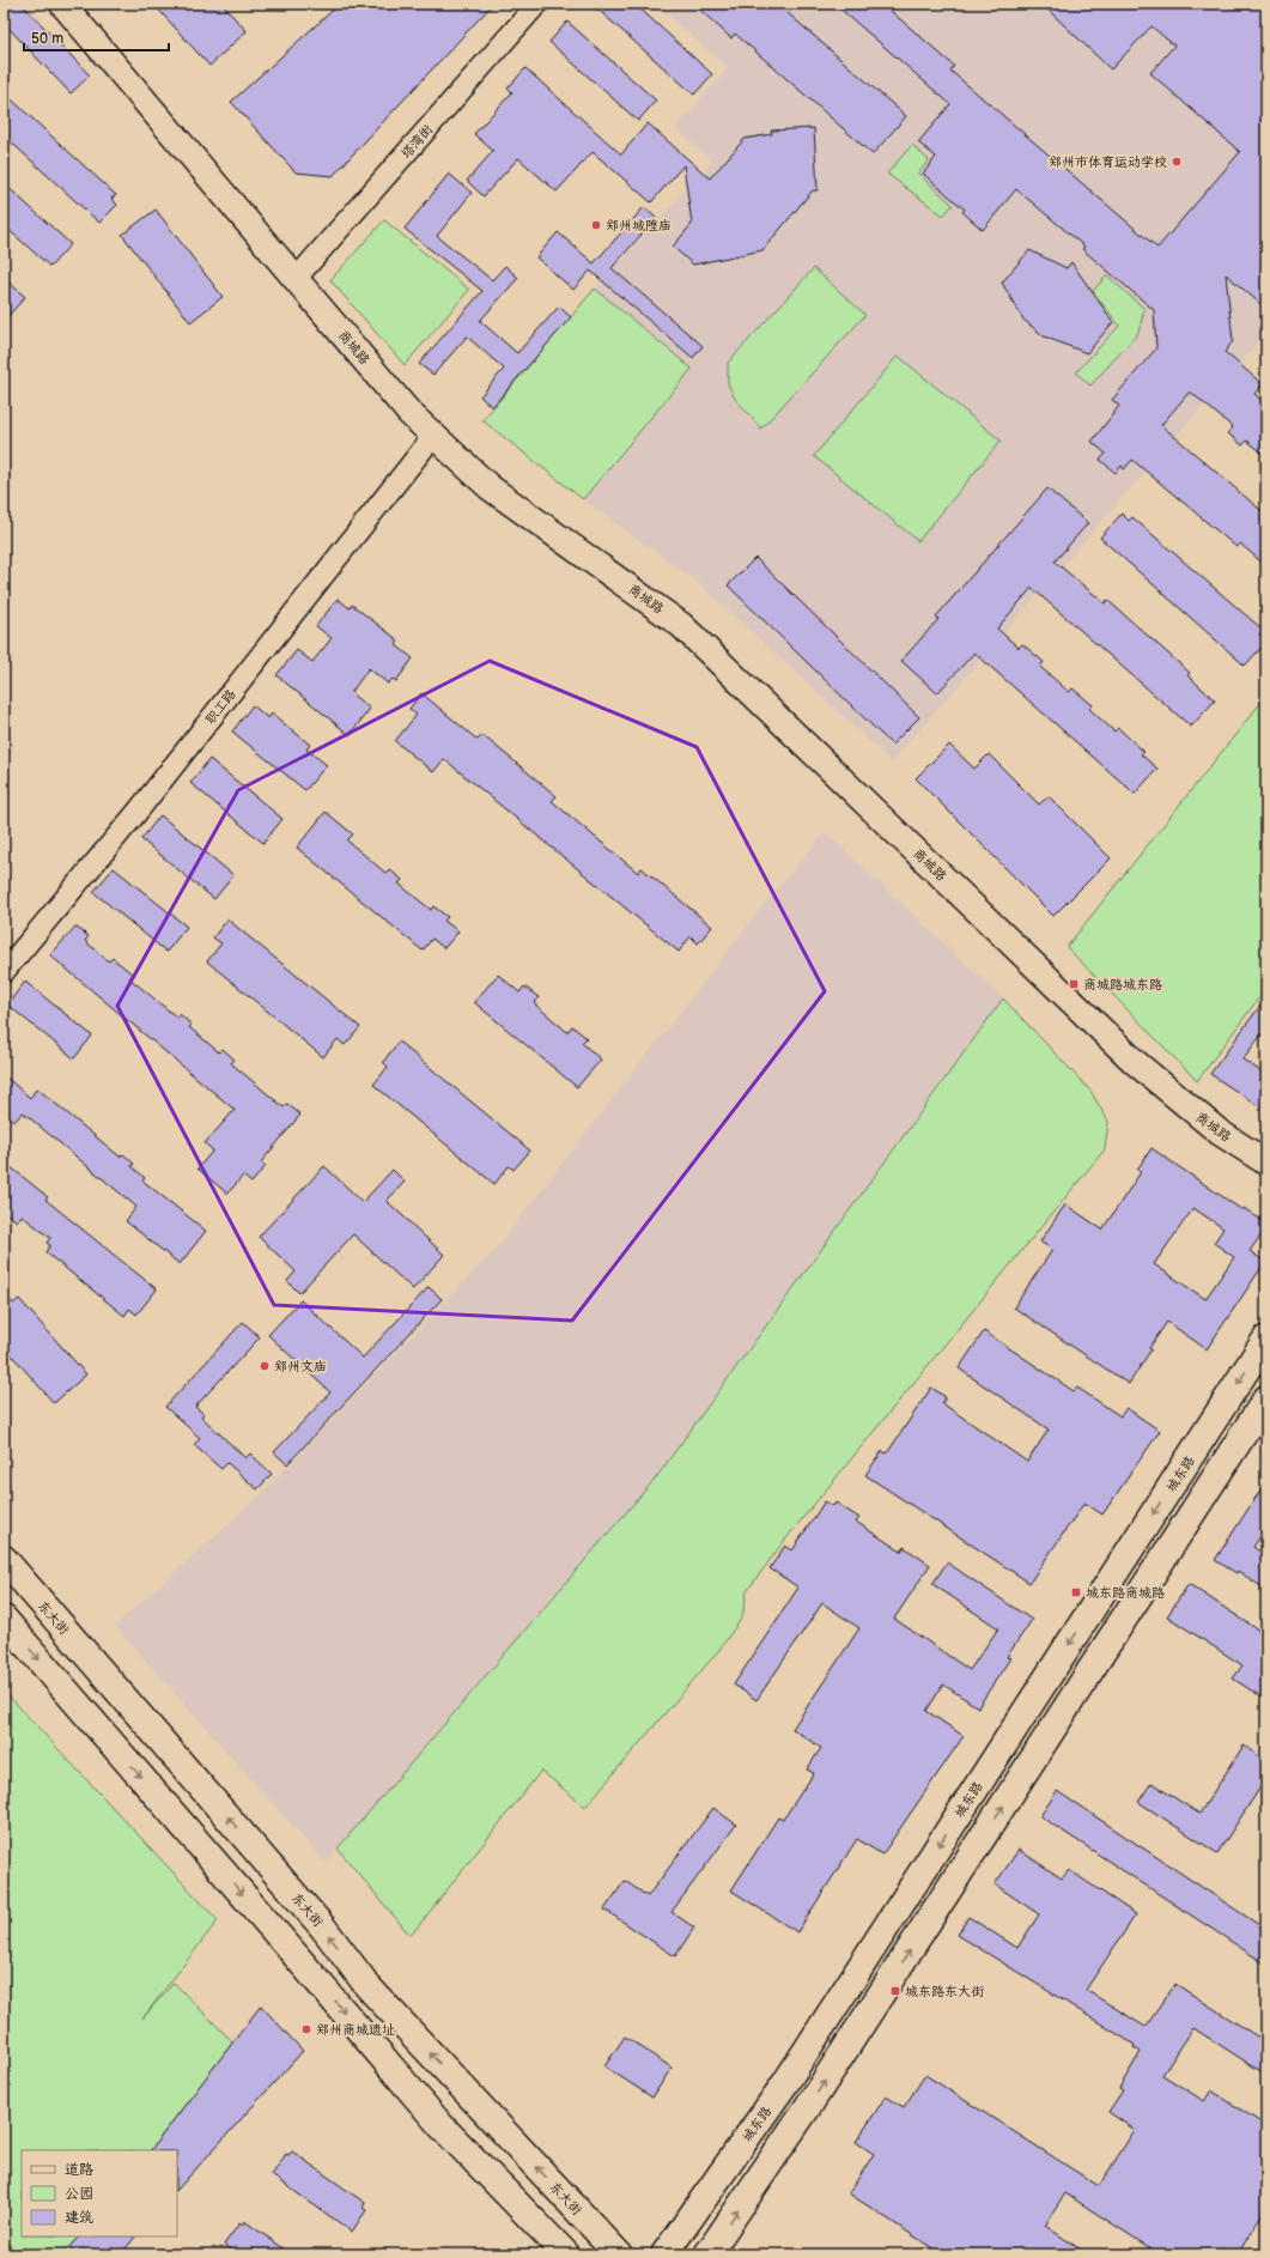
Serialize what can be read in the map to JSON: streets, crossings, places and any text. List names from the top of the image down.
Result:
{
  "streets": {
    "main road": ["城东路", "东大街"],
    "street": ["塔湾街", "商城路", "职工路"]
  },
  "crossings": [
    ["塔湾街", "商城路"],
    ["商城路", "职工路"]
  ],
  "places": {
    "other": [
      "郑州市体育运动学校",
      "郑州城隍庙",
      "郑州文庙",
      "郑州商城遗址"
    ],
    "transit": ["商城路城东路", "城东路商城路", "城东路东大街"]
  },
  "legend": ["道路", "公园", "建筑"],
  "scale_bar": "50 m"
}
